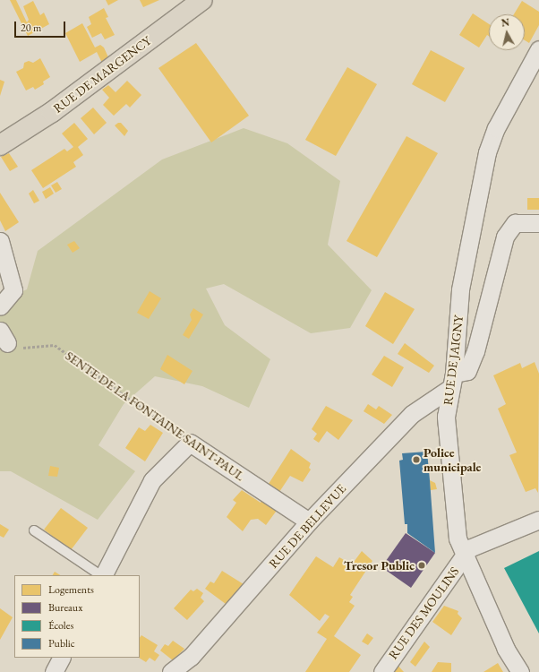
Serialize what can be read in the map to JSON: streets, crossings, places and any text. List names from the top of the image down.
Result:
{
  "streets": {
    "main road": ["RUE DE MARGENCY"],
    "street": [
      "RUE DE JAIGNY",
      "SENTE DE LA FONTAINE SAINT-PAUL",
      "RUE DE BELLEVUE",
      "RUE DES MOULINS"
    ]
  },
  "crossings": [
    ["RUE DE JAIGNY", "RUE DE BELLEVUE"],
    ["RUE DE JAIGNY", "RUE DES MOULINS"],
    ["SENTE DE LA FONTAINE SAINT-PAUL", "RUE DE BELLEVUE"]
  ],
  "places": ["Police municipale", "Tresor Public"],
  "legend": [
    "Logements",
    "Bureaux",
    "Écoles",
    "Public"
  ],
  "scale_bar": "20 m",
  "north": "top"
}
